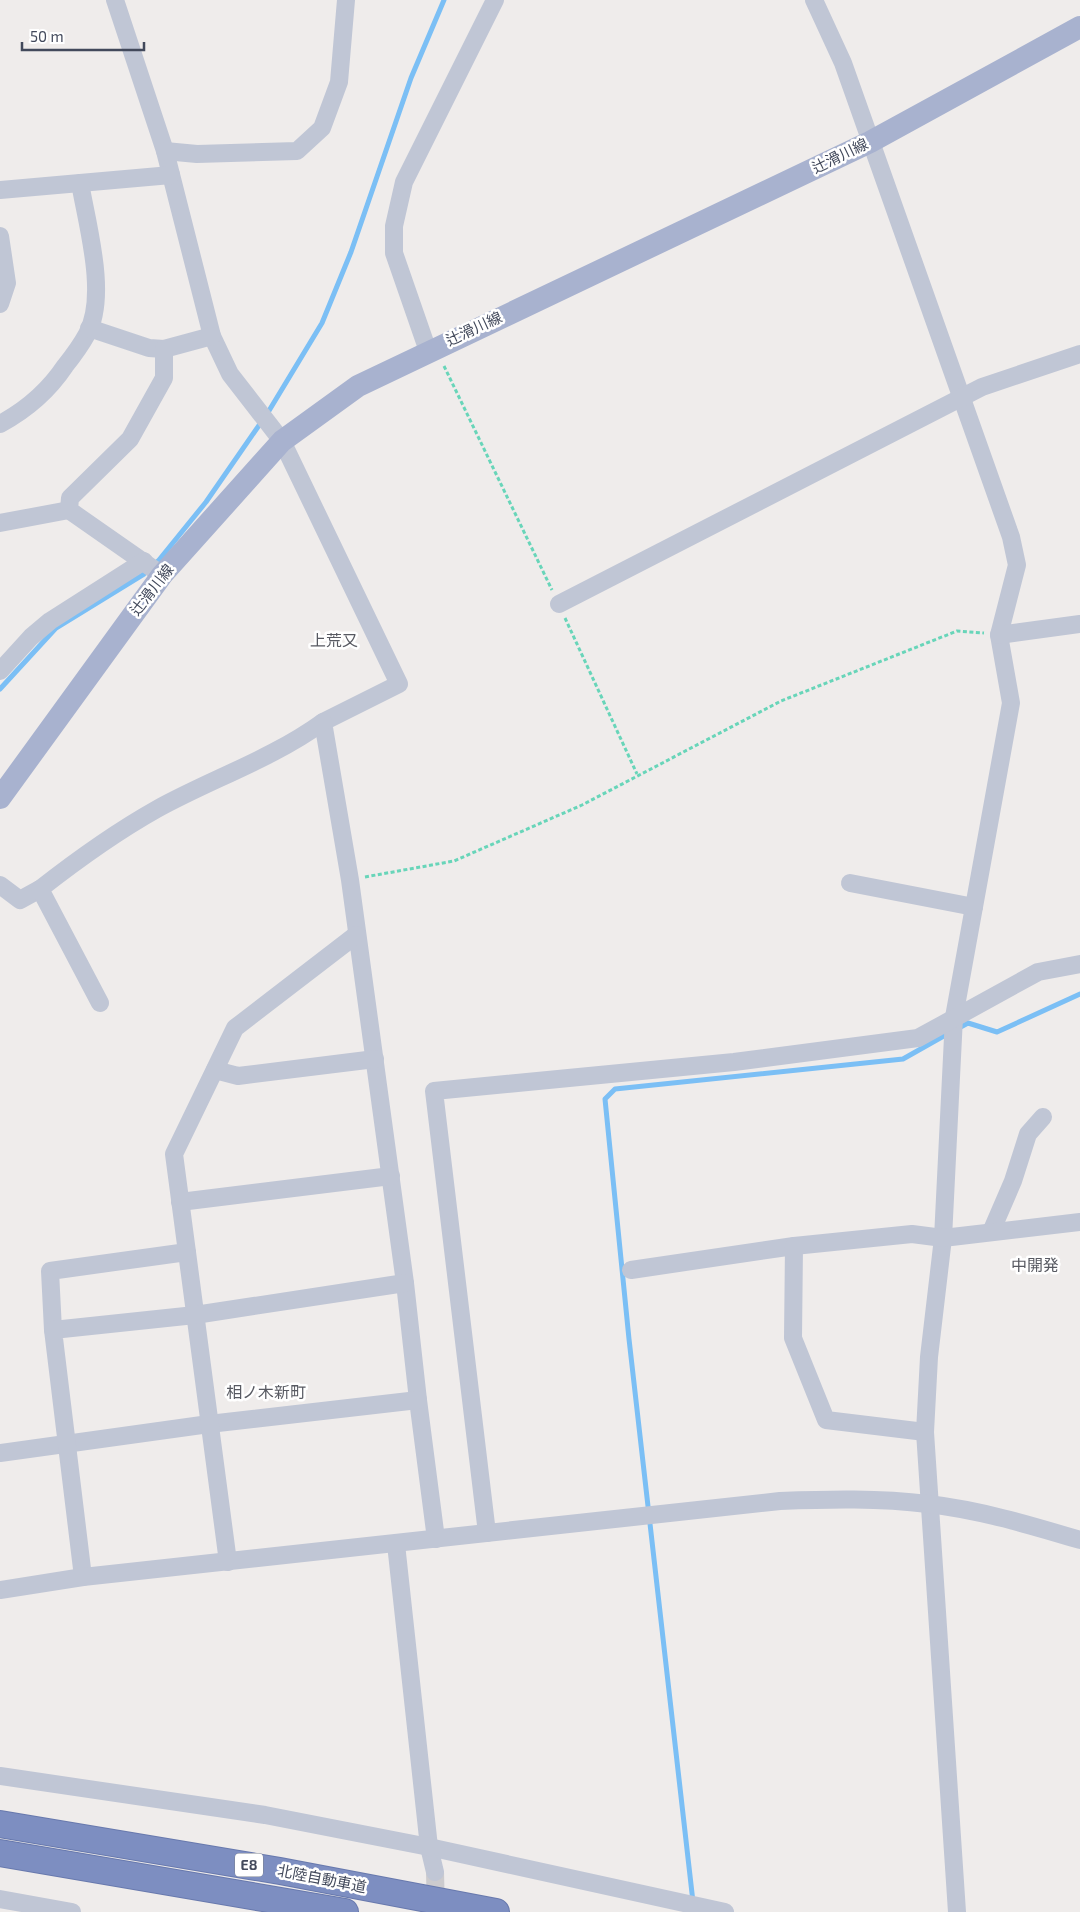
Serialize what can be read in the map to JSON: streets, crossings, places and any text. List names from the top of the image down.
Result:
{
  "streets": {
    "highway": ["E8", "北陸自動車道"],
    "main road": ["辻滑川線"]
  },
  "districts": ["上荒又", "中開発", "相ノ木新町"],
  "scale_bar": "50 m"
}
